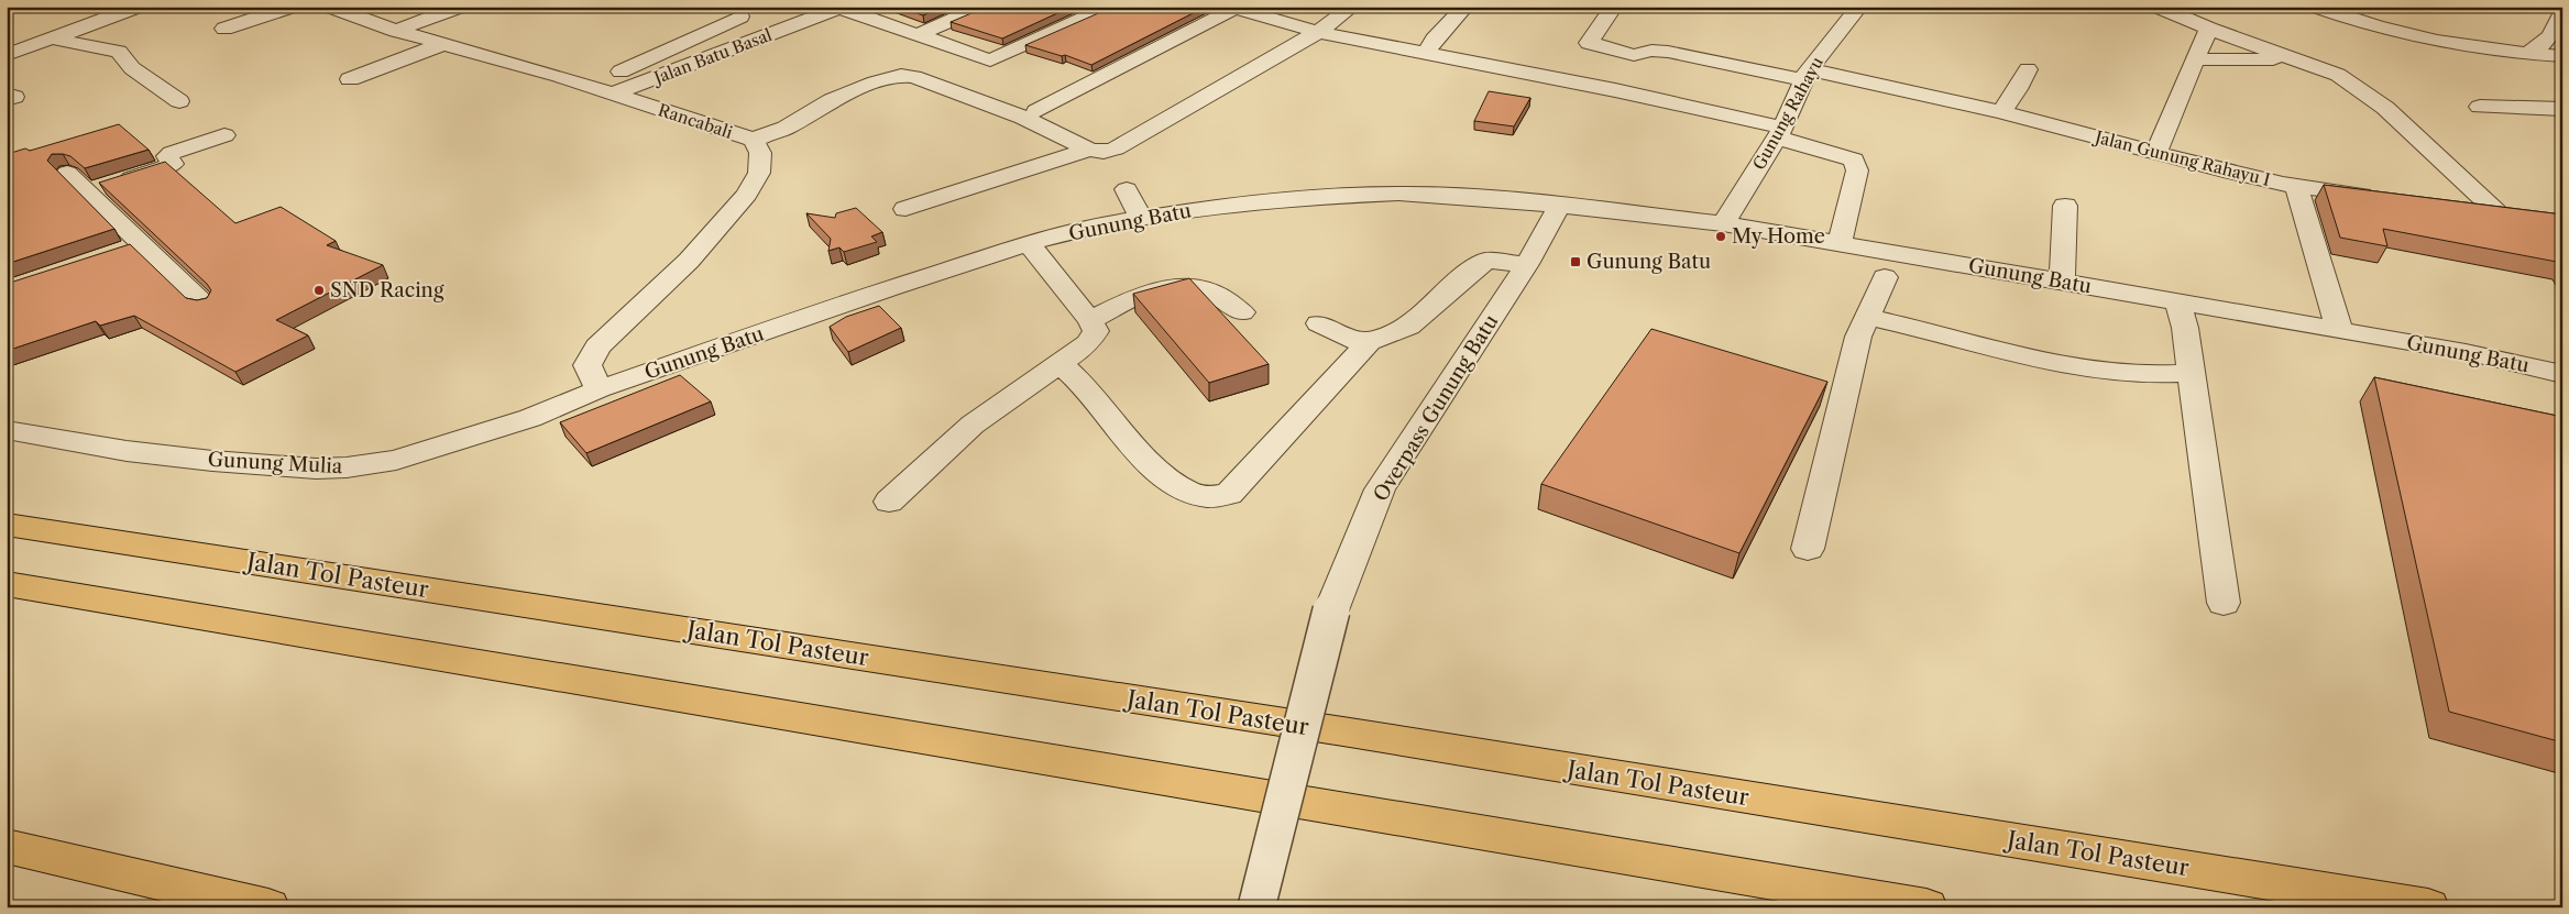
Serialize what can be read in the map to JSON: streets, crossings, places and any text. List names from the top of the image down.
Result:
{
  "streets": {
    "main road": ["Jalan Tol Pasteur"],
    "street": [
      "Jalan Batu Basal",
      "Gunung Rahayu",
      "Rancabali",
      "Jalan Gunung Rahayu I",
      "Gunung Batu",
      "Overpass Gunung Batu",
      "Gunung Mulia"
    ]
  },
  "crossings": [
    ["Jalan Batu Basal", "Rancabali"],
    ["Gunung Rahayu", "Jalan Gunung Rahayu I"],
    ["Gunung Rahayu", "Gunung Batu"],
    ["Rancabali", "Gunung Batu"],
    ["Rancabali", "Gunung Mulia"],
    ["Gunung Batu", "Overpass Gunung Batu"],
    ["Gunung Batu", "Gunung Mulia"]
  ],
  "places": {
    "other": ["My Home", "SND Racing"],
    "transit": ["Gunung Batu"]
  }
}
